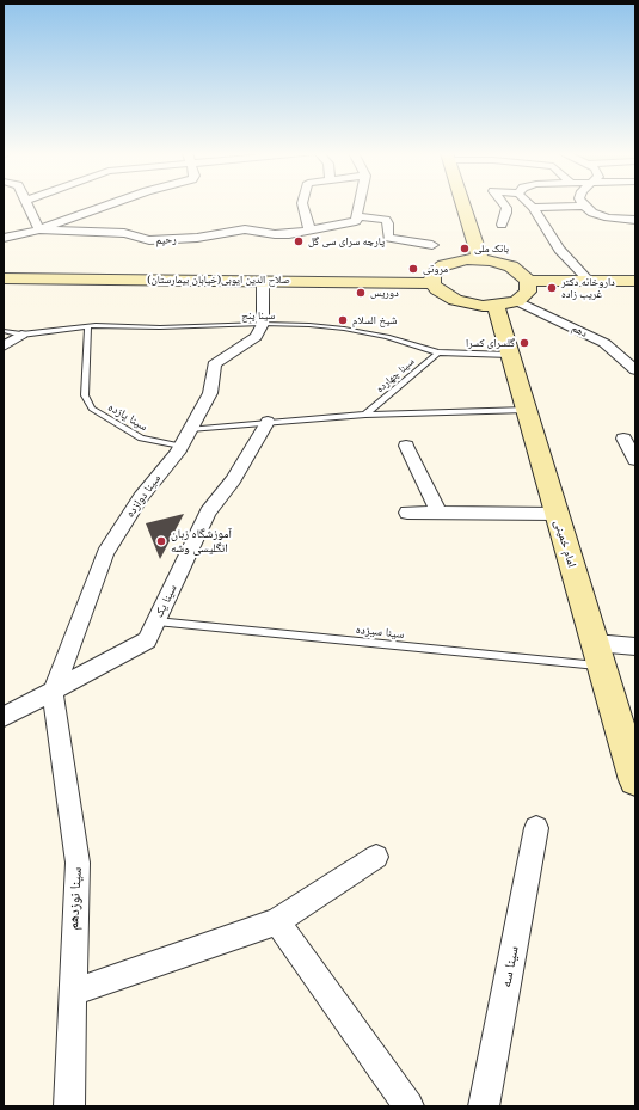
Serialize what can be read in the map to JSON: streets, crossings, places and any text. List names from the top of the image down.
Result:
{
  "streets": {
    "main road": ["صلاح الدین ایوبی(خیابان بیمارستان)", "امام خمینی"],
    "street": [
      "رحیم",
      "دهم",
      "سینا دوازده",
      "سینا یک",
      "سینا نوزدهم",
      "سینا سه"
    ],
    "lane": [
      "سینا پنج",
      "سینا چهارده",
      "سینا یازده",
      "سینا سیزده"
    ]
  },
  "crossings": [
    ["سینا پنج", "سینا چهارده"],
    ["سینا پنج", "سینا یازده"],
    ["سینا پنج", "سینا دوازده"],
    ["سینا پنج", "امام خمینی"],
    ["دهم", "امام خمینی"],
    ["سینا یازده", "سینا دوازده"],
    ["سینا دوازده", "سینا یک"],
    ["سینا دوازده", "سینا نوزدهم"],
    ["امام خمینی", "سینا سیزده"],
    ["سینا یک", "سینا سیزده"],
    ["سینا یک", "سینا نوزدهم"]
  ],
  "places": [
    "پارچه سرای سی گل",
    "بانک ملی",
    "مروتی",
    "داروخانه دکتر غریب زاده",
    "دوریس",
    "شیخ السلام",
    "گلسرای کسرا",
    "آموزشگاه زبان انگلیسی وشه"
  ]
}
